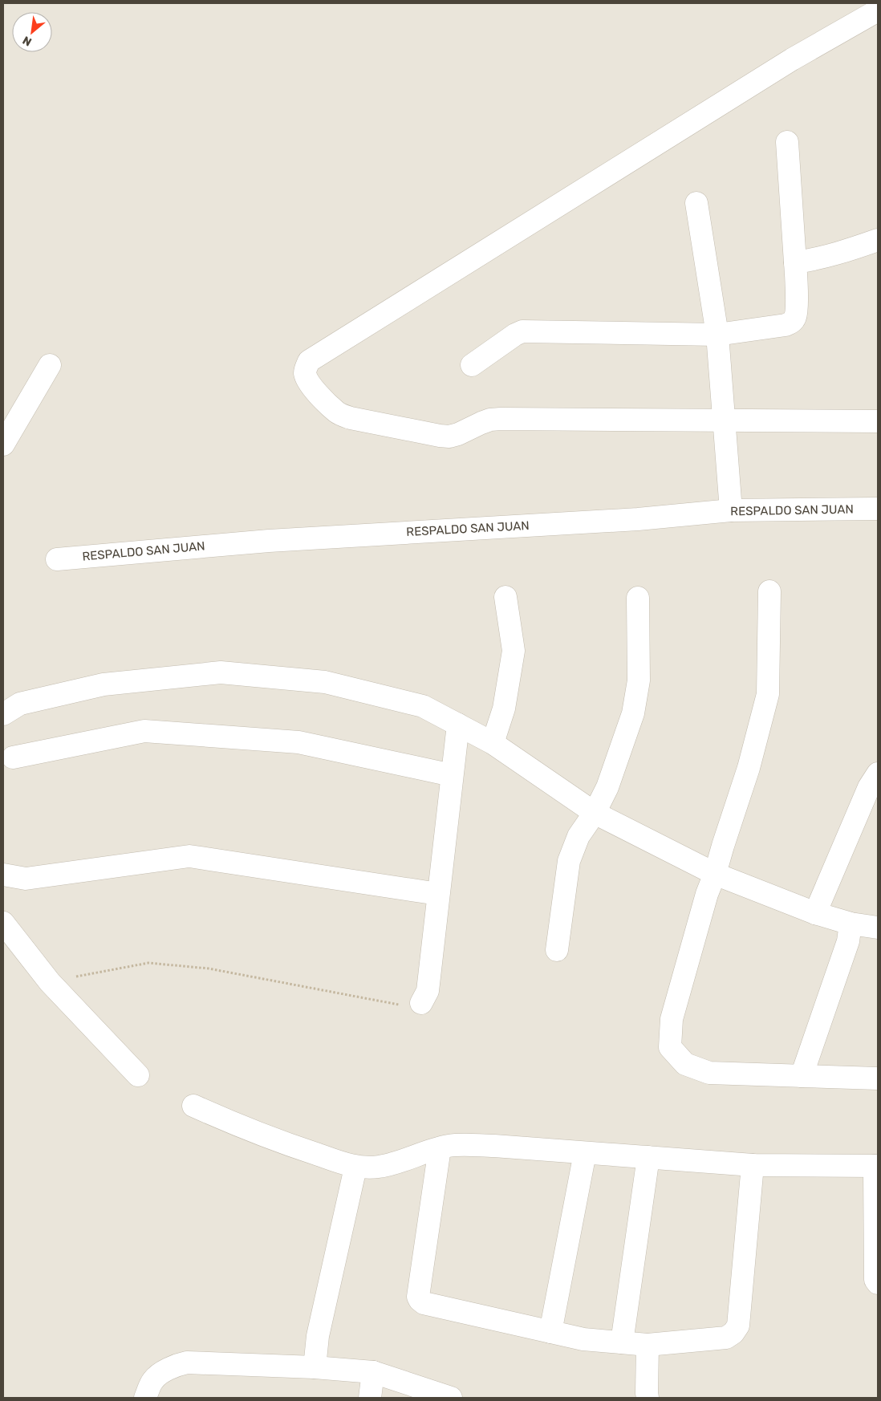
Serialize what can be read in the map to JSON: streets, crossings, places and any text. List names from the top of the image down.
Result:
{
  "streets": {
    "street": ["RESPALDO SAN JUAN"]
  },
  "north": "bottom left"
}
